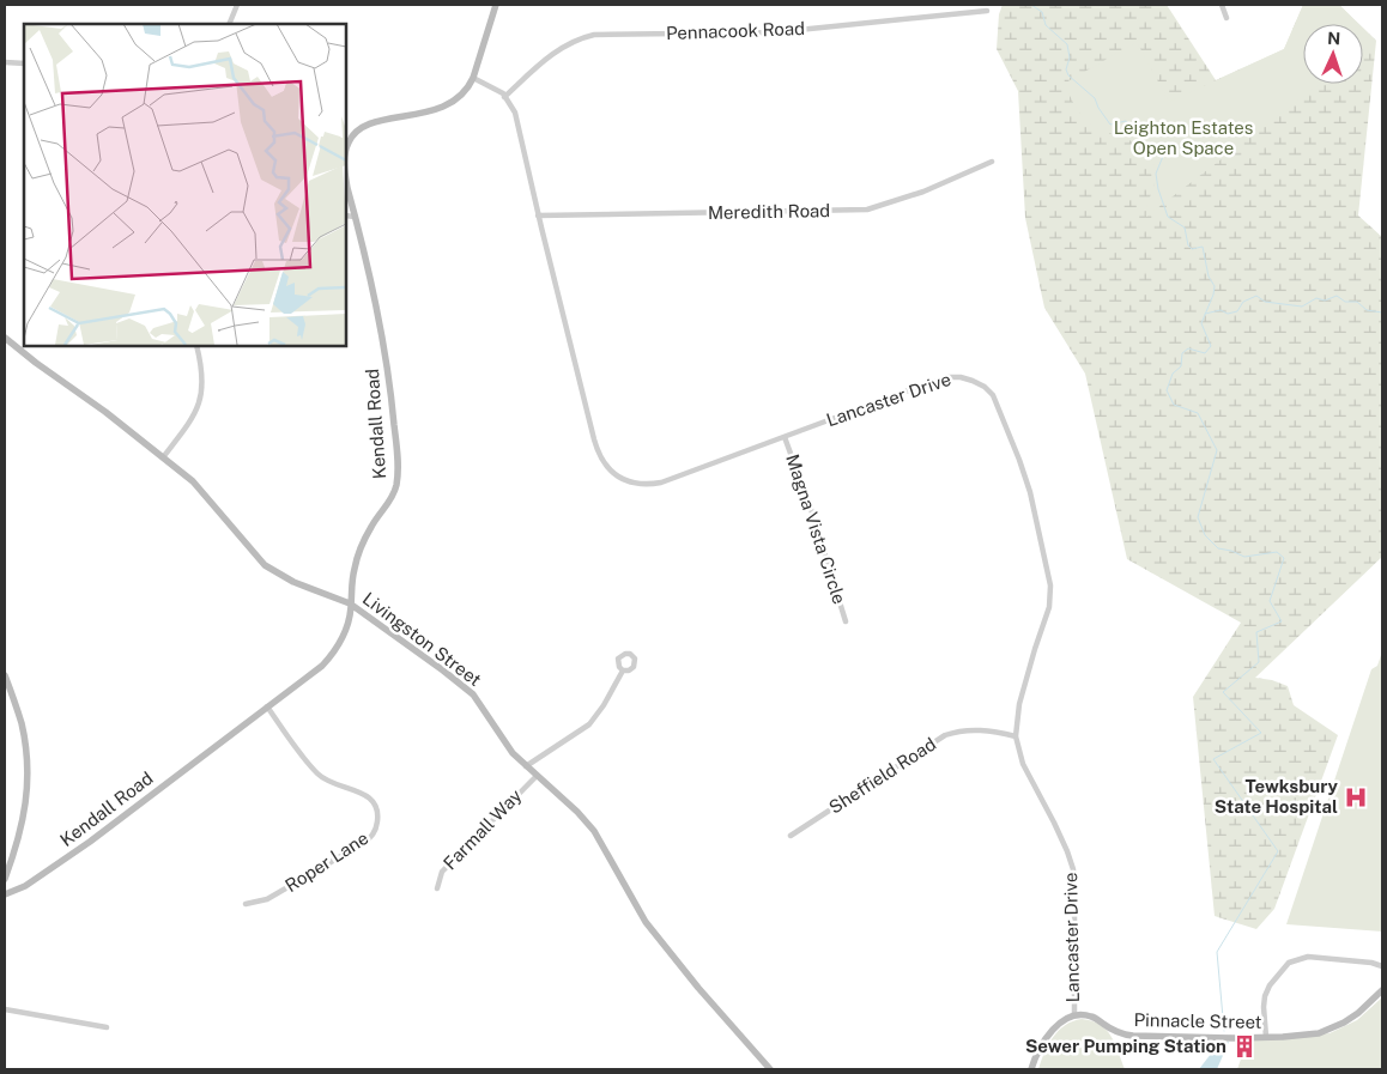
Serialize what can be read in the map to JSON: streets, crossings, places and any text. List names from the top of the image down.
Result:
{
  "streets": {
    "street": [
      "Pennacook Road",
      "Meredith Road",
      "Lancaster Drive",
      "Kendall Road",
      "Magna Vista Circle",
      "Livingston Street",
      "Sheffield Road",
      "Farmall Way",
      "Roper Lane",
      "Pinnacle Street"
    ]
  },
  "crossings": [
    ["Pennacook Road", "Lancaster Drive"],
    ["Meredith Road", "Lancaster Drive"],
    ["Lancaster Drive", "Magna Vista Circle"],
    ["Lancaster Drive", "Sheffield Road"],
    ["Lancaster Drive", "Pinnacle Street"],
    ["Kendall Road", "Livingston Street"],
    ["Kendall Road", "Roper Lane"],
    ["Livingston Street", "Farmall Way"]
  ],
  "parks": ["Leighton Estates Open Space"],
  "places": {
    "hospital": ["Tewksbury State Hospital"],
    "building": ["Sewer Pumping Station"]
  },
  "north": "top"
}
